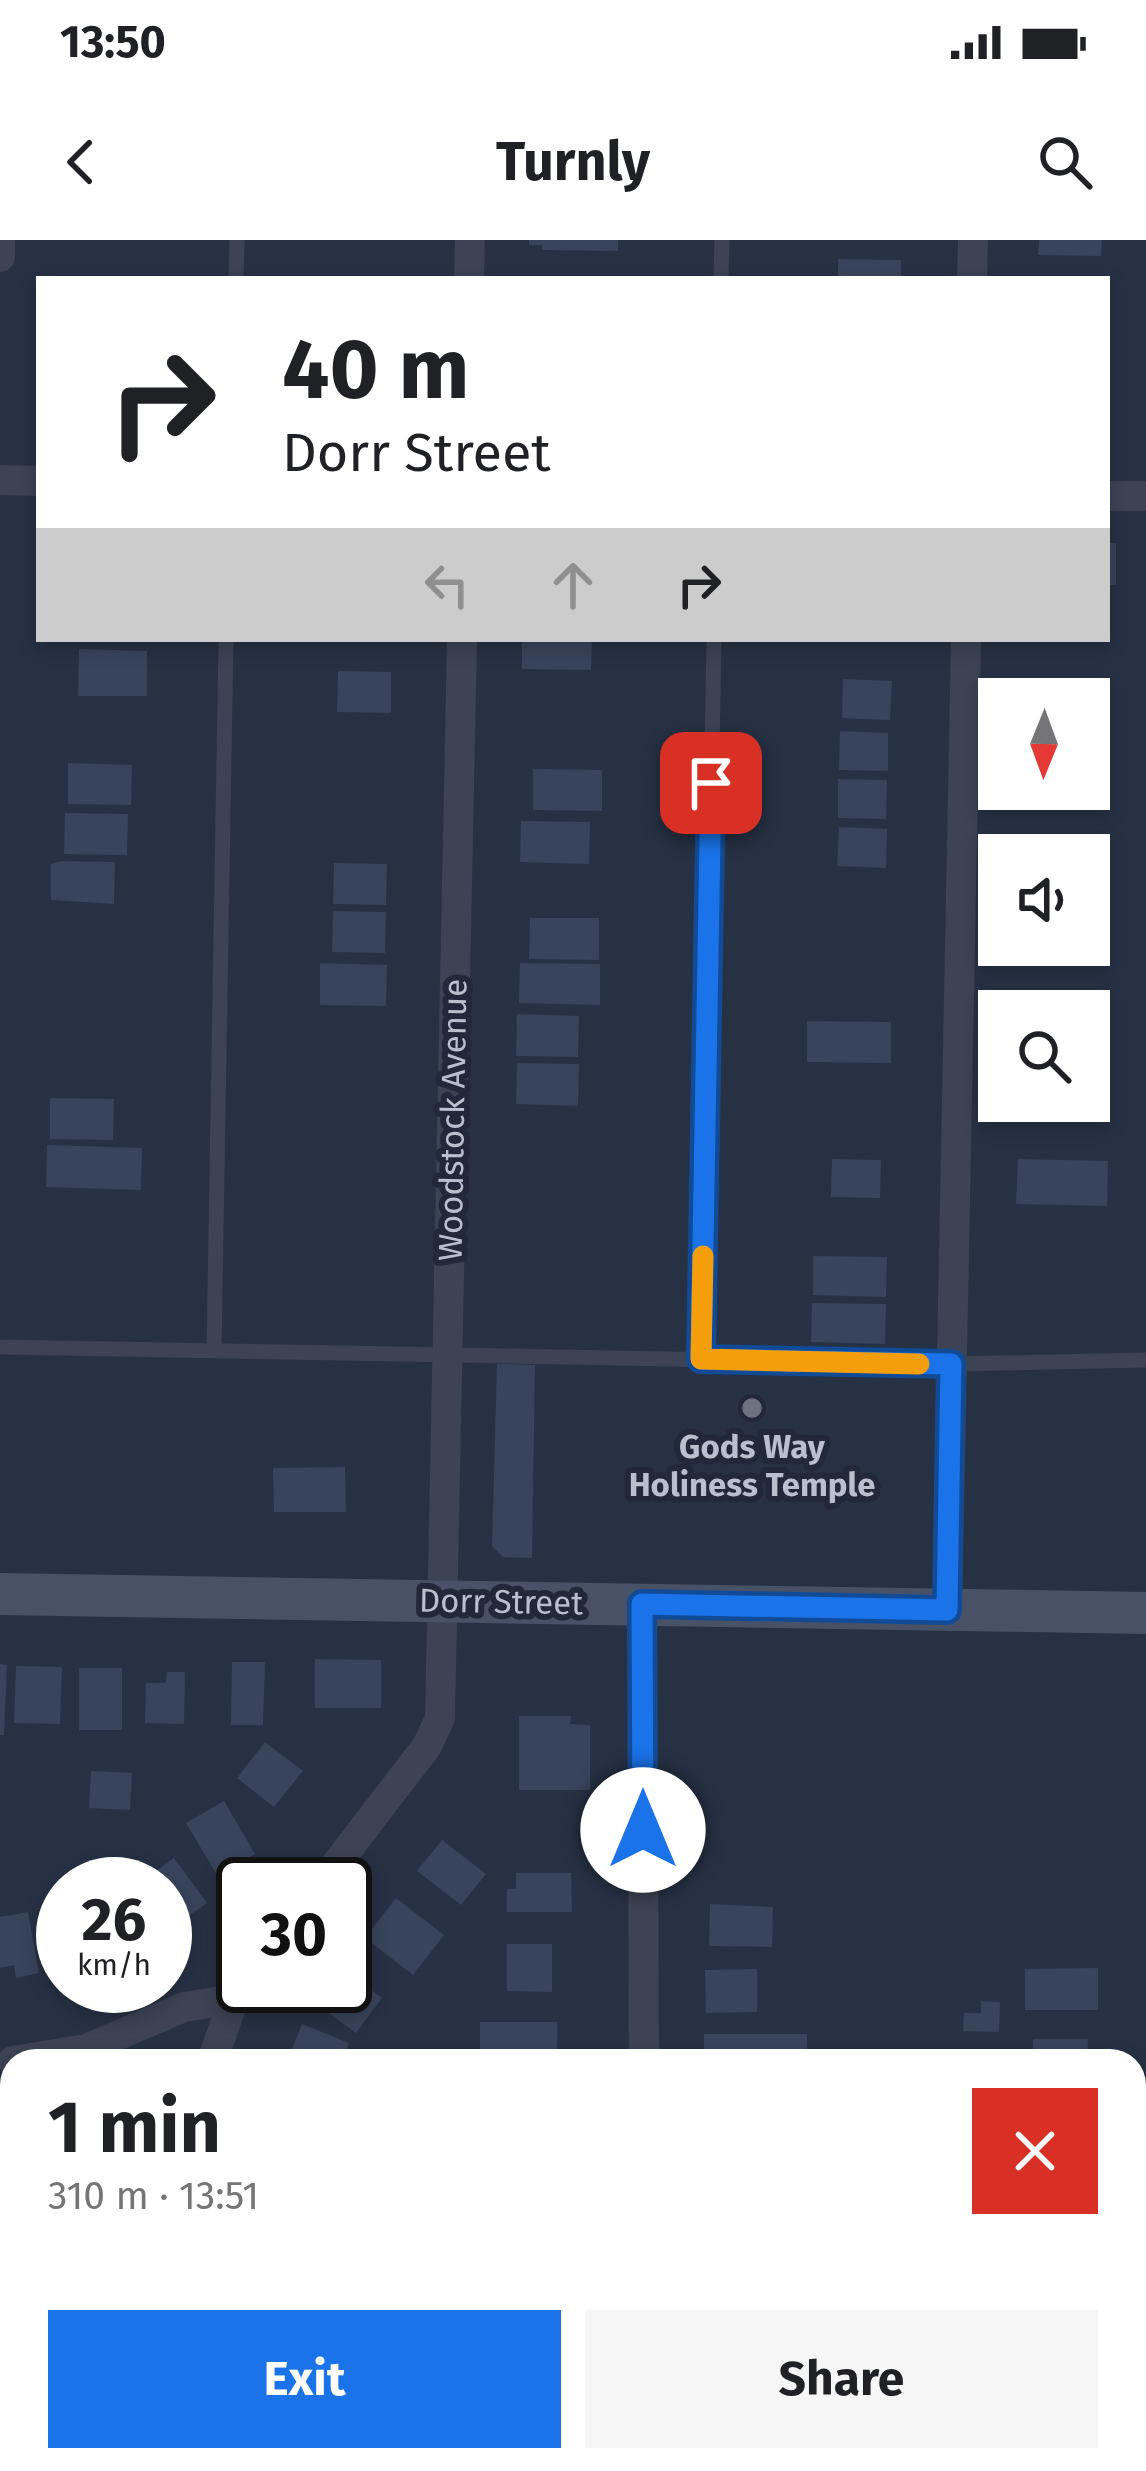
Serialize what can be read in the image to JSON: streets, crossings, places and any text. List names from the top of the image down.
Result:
{
  "streets": {
    "main road": ["Dorr Street"],
    "street": ["Woodstock Avenue"]
  },
  "crossings": [
    ["Woodstock Avenue", "Dorr Street"]
  ],
  "places": ["Gods Way Holiness Temple"],
  "north": "bottom",
  "page": {
    "status": "13:50",
    "header": "Turnly",
    "turn": ["40 m", "Dorr Street"],
    "speed": "26 km/h",
    "limit": "30",
    "heading": ["1 min", "310 m · 13:51"],
    "buttons": ["Exit", "Share"]
  }
}
